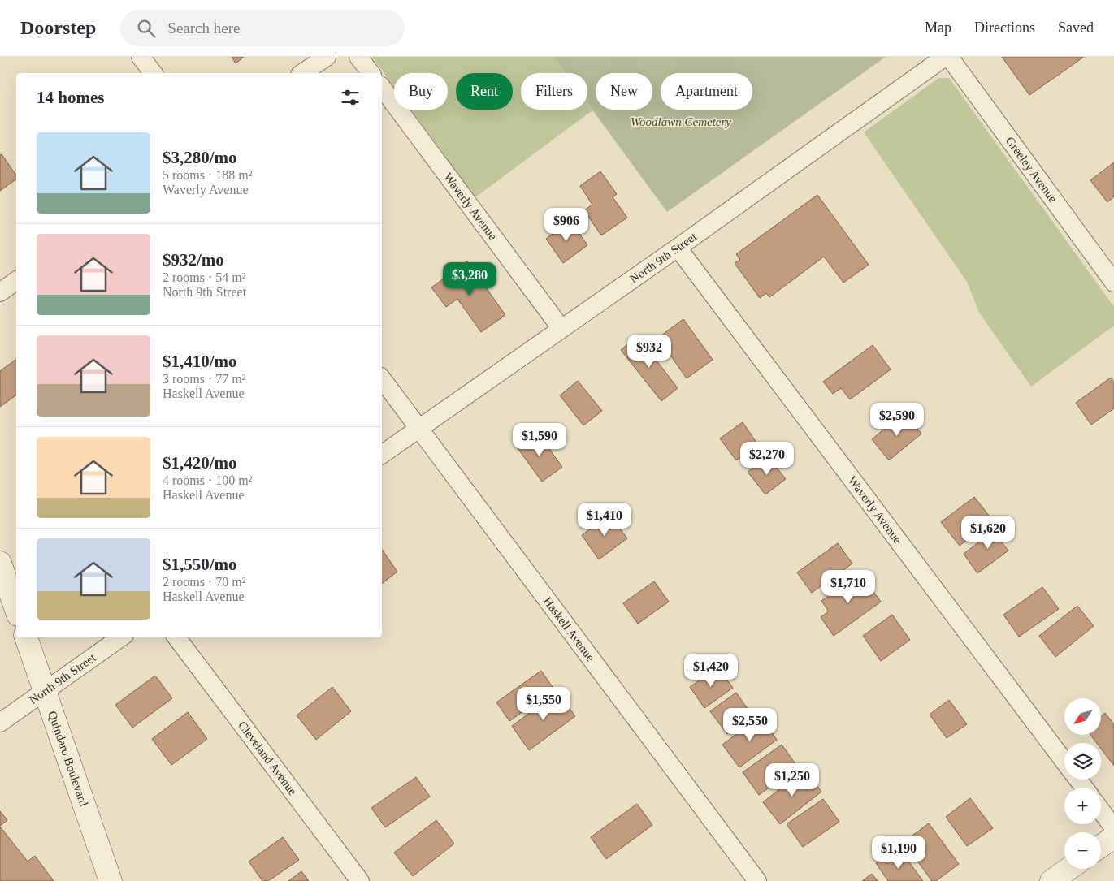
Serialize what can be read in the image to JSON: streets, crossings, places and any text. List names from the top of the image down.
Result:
{
  "streets": {
    "main road": ["Quindaro Boulevard"],
    "street": [
      "Greeley Avenue",
      "Waverly Avenue",
      "North 9th Street",
      "Haskell Avenue",
      "Cleveland Avenue"
    ]
  },
  "crossings": [
    ["Waverly Avenue", "North 9th Street"],
    ["North 9th Street", "Haskell Avenue"],
    ["North 9th Street", "Quindaro Boulevard"]
  ],
  "parks": ["Woodlawn Cemetery"],
  "north": "bottom left",
  "page": {
    "header": "Doorstep",
    "search": "Search here",
    "nav": ["Map", "Directions", "Saved"],
    "chip": [
      "Buy",
      "Rent",
      "Filters",
      "New",
      "Apartment"
    ],
    "heading": "14 homes",
    "list": [
      {
        "name": "$3,280/mo",
        "note": "5 rooms · 188 m² · Waverly Avenue"
      },
      {
        "name": "$932/mo",
        "note": "2 rooms · 54 m² · North 9th Street"
      },
      {
        "name": "$1,410/mo",
        "note": "3 rooms · 77 m² · Haskell Avenue"
      },
      {
        "name": "$1,420/mo",
        "note": "4 rooms · 100 m² · Haskell Avenue"
      },
      {
        "name": "$1,550/mo",
        "note": "2 rooms · 70 m² · Haskell Avenue"
      }
    ],
    "price": [
      "$906",
      "$3,280",
      "$932",
      "$2,590",
      "$1,590",
      "$2,270",
      "$1,410",
      "$1,620",
      "$1,710",
      "$1,420",
      "$1,550",
      "$2,550",
      "$1,250",
      "$1,190"
    ],
    "map_buttons": ["+", "−"]
  }
}
